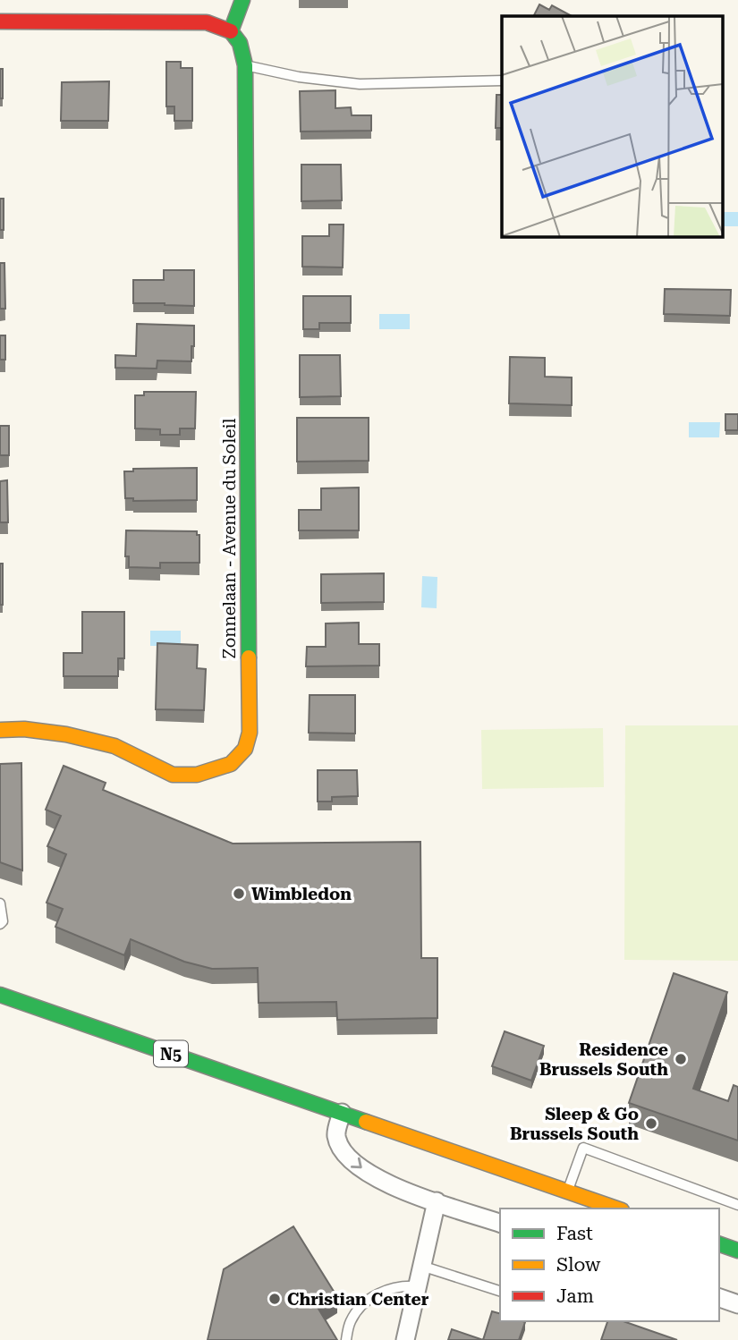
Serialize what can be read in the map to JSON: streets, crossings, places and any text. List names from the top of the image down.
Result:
{
  "streets": {
    "street": ["Zonnelaan - Avenue du Soleil", "N5"]
  },
  "places": [
    "Wimbledon",
    "Residence Brussels South",
    "Sleep & Go Brussels South",
    "Christian Center"
  ],
  "legend": ["Fast", "Slow", "Jam"]
}
